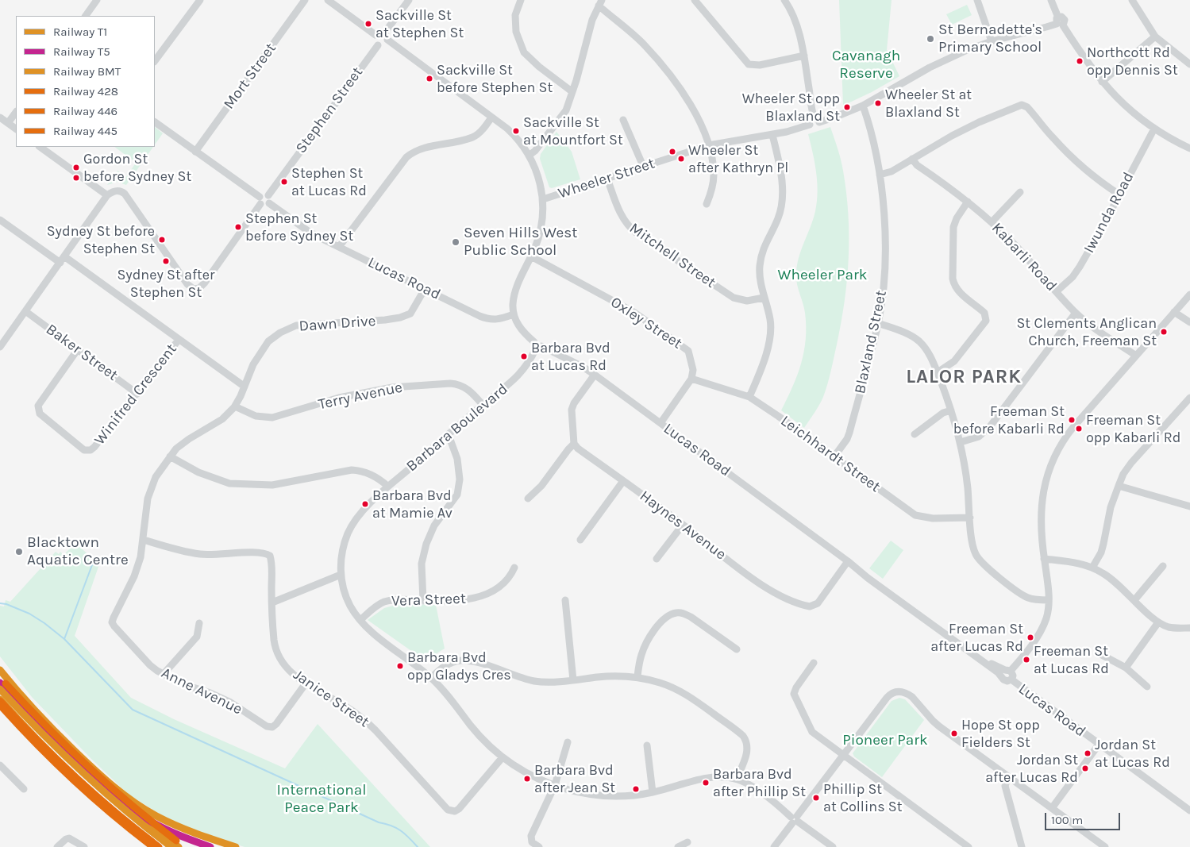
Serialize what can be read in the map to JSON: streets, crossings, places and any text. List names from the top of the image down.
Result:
{
  "streets": {
    "street": [
      "Mort Street",
      "Stephen Street",
      "Wheeler Street",
      "Iwunda Road",
      "Mitchell Street",
      "Kabarli Road",
      "Lucas Road",
      "Oxley Street",
      "Dawn Drive",
      "Blaxland Street",
      "Baker Street",
      "Winifred Crescent",
      "Terry Avenue",
      "Barbara Boulevard",
      "Leichhardt Street",
      "Haynes Avenue",
      "Vera Street",
      "Anne Avenue",
      "Janice Street"
    ]
  },
  "crossings": [
    ["Stephen Street", "Lucas Road"],
    ["Wheeler Street", "Mitchell Street"],
    ["Iwunda Road", "Kabarli Road"],
    ["Lucas Road", "Dawn Drive"],
    ["Lucas Road", "Barbara Boulevard"],
    ["Lucas Road", "Haynes Avenue"],
    ["Oxley Street", "Leichhardt Street"],
    ["Dawn Drive", "Terry Avenue"],
    ["Dawn Drive", "Anne Avenue"],
    ["Dawn Drive", "Janice Street"],
    ["Blaxland Street", "Leichhardt Street"],
    ["Baker Street", "Winifred Crescent"],
    ["Terry Avenue", "Barbara Boulevard"],
    ["Barbara Boulevard", "Vera Street"],
    ["Barbara Boulevard", "Janice Street"],
    ["Anne Avenue", "Janice Street"]
  ],
  "districts": ["LALOR PARK"],
  "parks": [
    "Cavanagh Reserve",
    "Wheeler Park",
    "Pioneer Park",
    "International Peace Park"
  ],
  "places": [
    "Sackville St at Stephen St",
    "St Bernadette's Primary School",
    "Northcott Rd opp Dennis St",
    "Sackville St before Stephen St",
    "Wheeler St at Blaxland St",
    "Wheeler St opp Blaxland St",
    "Sackville St at Mountfort St",
    "Wheeler St after Kathryn Pl",
    "Gordon St before Sydney St",
    "Stephen St at Lucas Rd",
    "Stephen St before Sydney St",
    "Sydney St before Stephen St",
    "Seven Hills West Public School",
    "Sydney St after Stephen St",
    "St Clements Anglican Church, Freeman St",
    "Barbara Bvd at Lucas Rd",
    "Freeman St before Kabarli Rd",
    "Freeman St opp Kabarli Rd",
    "Barbara Bvd at Mamie Av",
    "Blacktown Aquatic Centre",
    "Freeman St after Lucas Rd",
    "Freeman St at Lucas Rd",
    "Barbara Bvd opp Gladys Cres",
    "Hope St opp Fielders St",
    "Jordan St at Lucas Rd",
    "Jordan St after Lucas Rd",
    "Barbara Bvd after Jean St",
    "Barbara Bvd after Phillip St",
    "Phillip St at Collins St"
  ],
  "lines": [
    "rail line T1",
    "rail line T5",
    "rail line 446",
    "rail line BMT",
    "rail line 428",
    "rail line 445"
  ],
  "legend": [
    "Railway T1",
    "Railway T5",
    "Railway BMT",
    "Railway 428",
    "Railway 446",
    "Railway 445"
  ],
  "scale_bar": "100 m"
}
